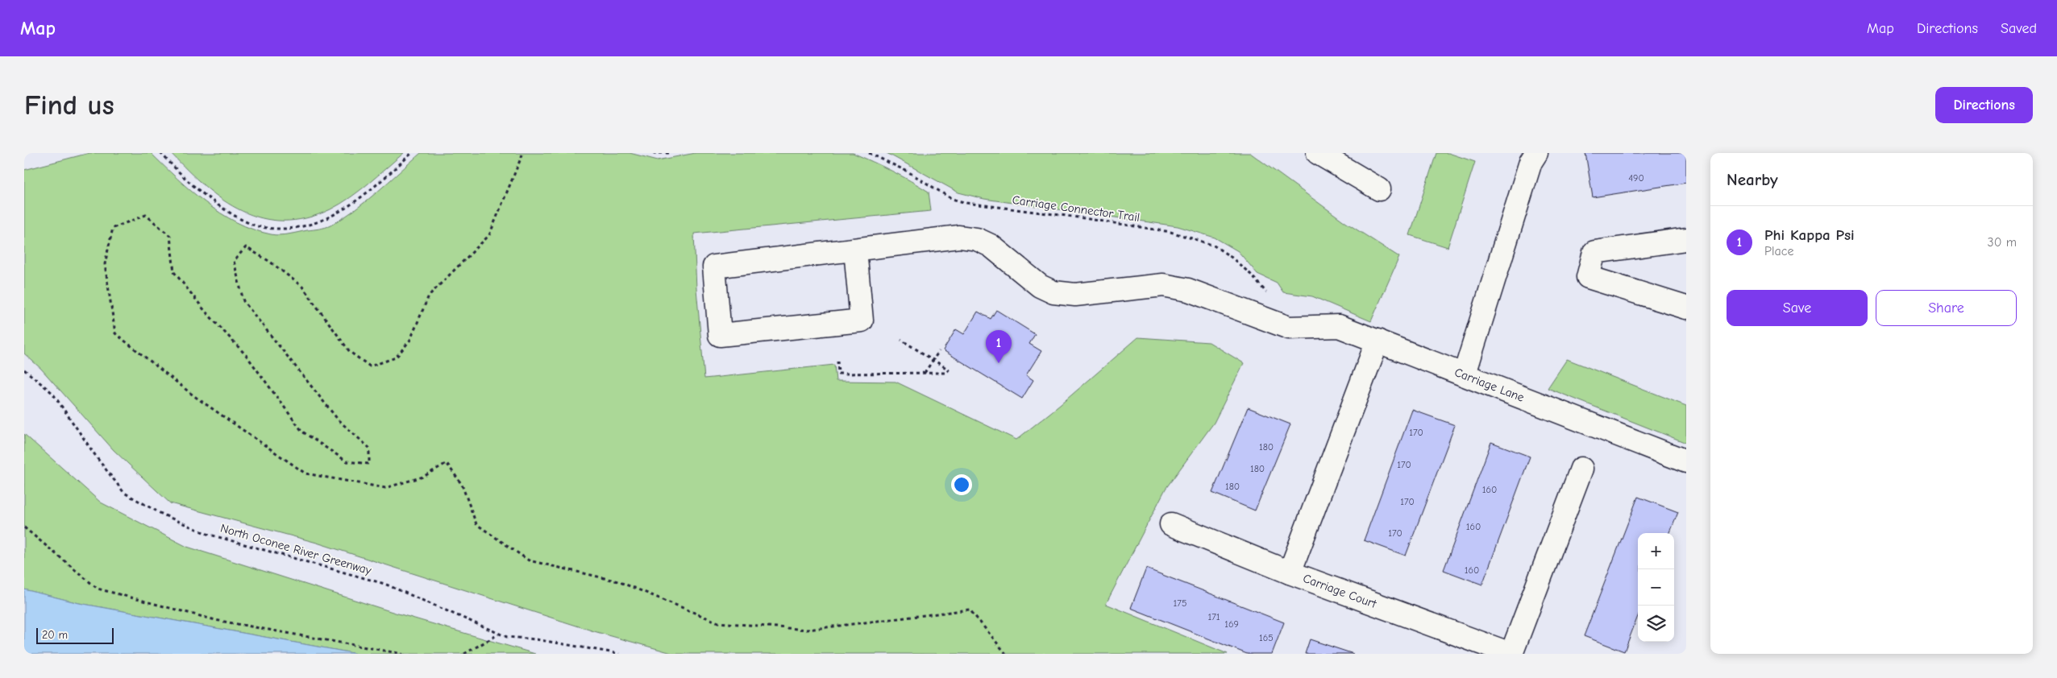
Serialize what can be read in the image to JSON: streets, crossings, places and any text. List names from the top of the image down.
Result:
{
  "streets": {
    "street": ["Carriage Lane", "Carriage Court"],
    "path": ["Carriage Connector Trail", "North Oconee River Greenway"]
  },
  "house_numbers": [
    "490",
    "170",
    "180",
    "170",
    "180",
    "180",
    "160",
    "170",
    "160",
    "170",
    "160",
    "175",
    "171",
    "169",
    "165"
  ],
  "scale_bar": "20 m",
  "page": {
    "header": "Map",
    "nav": ["Map", "Directions", "Saved"],
    "buttons": [
      "Directions",
      ["Save", "Share"]
    ],
    "title": "Find us",
    "heading": "Nearby",
    "list": [
      {
        "mark": "1",
        "name": "Phi Kappa Psi",
        "note": "Place",
        "value": "30 m"
      }
    ],
    "pins": "1",
    "map_buttons": ["+", "−"],
    "scale": "20 m"
  }
}
